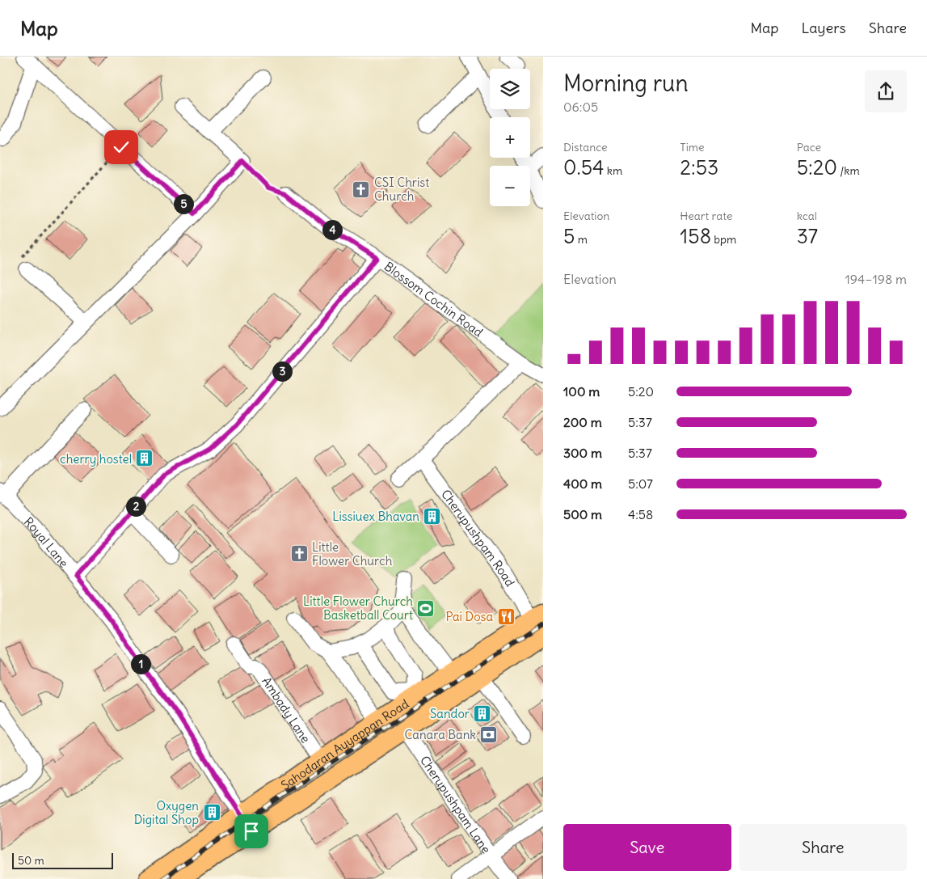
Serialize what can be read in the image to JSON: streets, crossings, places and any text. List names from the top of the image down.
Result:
{
  "streets": {
    "main road": ["Sahodaran Ayyappan Road"],
    "street": [
      "Blossom Cochin Road",
      "Cherupushpam Road",
      "Royal Lane",
      "Ambady Lane",
      "Cherupushpam Lane"
    ]
  },
  "crossings": [
    ["Cherupushpam Road", "Sahodaran Ayyappan Road"],
    ["Royal Lane", "Sahodaran Ayyappan Road"],
    ["Ambady Lane", "Sahodaran Ayyappan Road"],
    ["Sahodaran Ayyappan Road", "Cherupushpam Lane"]
  ],
  "places": {
    "church": ["CSI Christ Church", "Little Flower Church"],
    "building": [
      "cherry hostel",
      "Lissiuex Bhavan",
      "Sandor",
      "Oxygen Digital Shop"
    ],
    "sports": ["Little Flower Church Basketball Court"],
    "restaurant": ["Pai Dosa"],
    "bank": ["Canara Bank"]
  },
  "scale_bar": "50 m",
  "page": {
    "header": "Map",
    "nav": ["Map", "Layers", "Share"],
    "heading": ["Morning run", "06:05"],
    "map_buttons": ["+", "−"],
    "stats": [
      ["Distance", "0.54 km"],
      ["Time", "2:53"],
      ["Pace", "5:20 /km"],
      ["Elevation", "5 m"],
      ["Heart rate", "158 bpm"],
      ["kcal", "37"]
    ],
    "pins": [
      "5",
      "4",
      "3",
      "2",
      "1"
    ],
    "chart": ["Elevation", "194–198 m"],
    "list": [
      {
        "name": "100 m",
        "note": "5:20"
      },
      {
        "name": "200 m",
        "note": "5:37"
      },
      {
        "name": "300 m",
        "note": "5:37"
      },
      {
        "name": "400 m",
        "note": "5:07"
      },
      {
        "name": "500 m",
        "note": "4:58"
      }
    ],
    "buttons": ["Save", "Share"],
    "scale": "50 m"
  }
}
